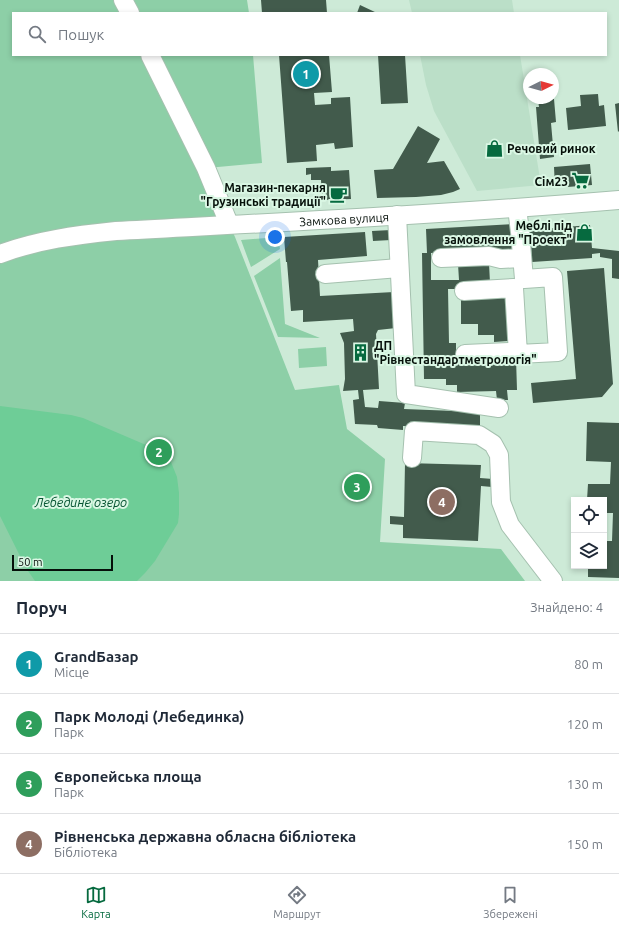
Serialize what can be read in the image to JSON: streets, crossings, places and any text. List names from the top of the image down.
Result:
{
  "streets": {
    "street": ["Замкова вулиця"]
  },
  "water": ["Лебедине озеро"],
  "places": {
    "shop": ["Речовий ринок", "Меблі під замовлення \"Проект\""],
    "supermarket": ["Сім23"],
    "cafe": ["Магазин-пекарня \"Грузинські традиції\""],
    "building": ["ДП \"Рівнестандартметрологія\""]
  },
  "scale_bar": "50 m",
  "north": "right",
  "page": {
    "search": "Пошук",
    "pins": [
      "1",
      "2",
      "3",
      "4"
    ],
    "scale": "50 m",
    "heading": ["Поруч", "Знайдено: 4"],
    "list": [
      {
        "mark": "1",
        "name": "GrandБазар",
        "note": "Місце",
        "value": "80 m"
      },
      {
        "mark": "2",
        "name": "Парк Молоді (Лебединка)",
        "note": "Парк",
        "value": "120 m"
      },
      {
        "mark": "3",
        "name": "Європейська площа",
        "note": "Парк",
        "value": "130 m"
      },
      {
        "mark": "4",
        "name": "Рівненська державна обласна бібліотека",
        "note": "Бібліотека",
        "value": "150 m"
      }
    ],
    "nav": ["Карта", "Маршрут", "Збережені"]
  }
}
